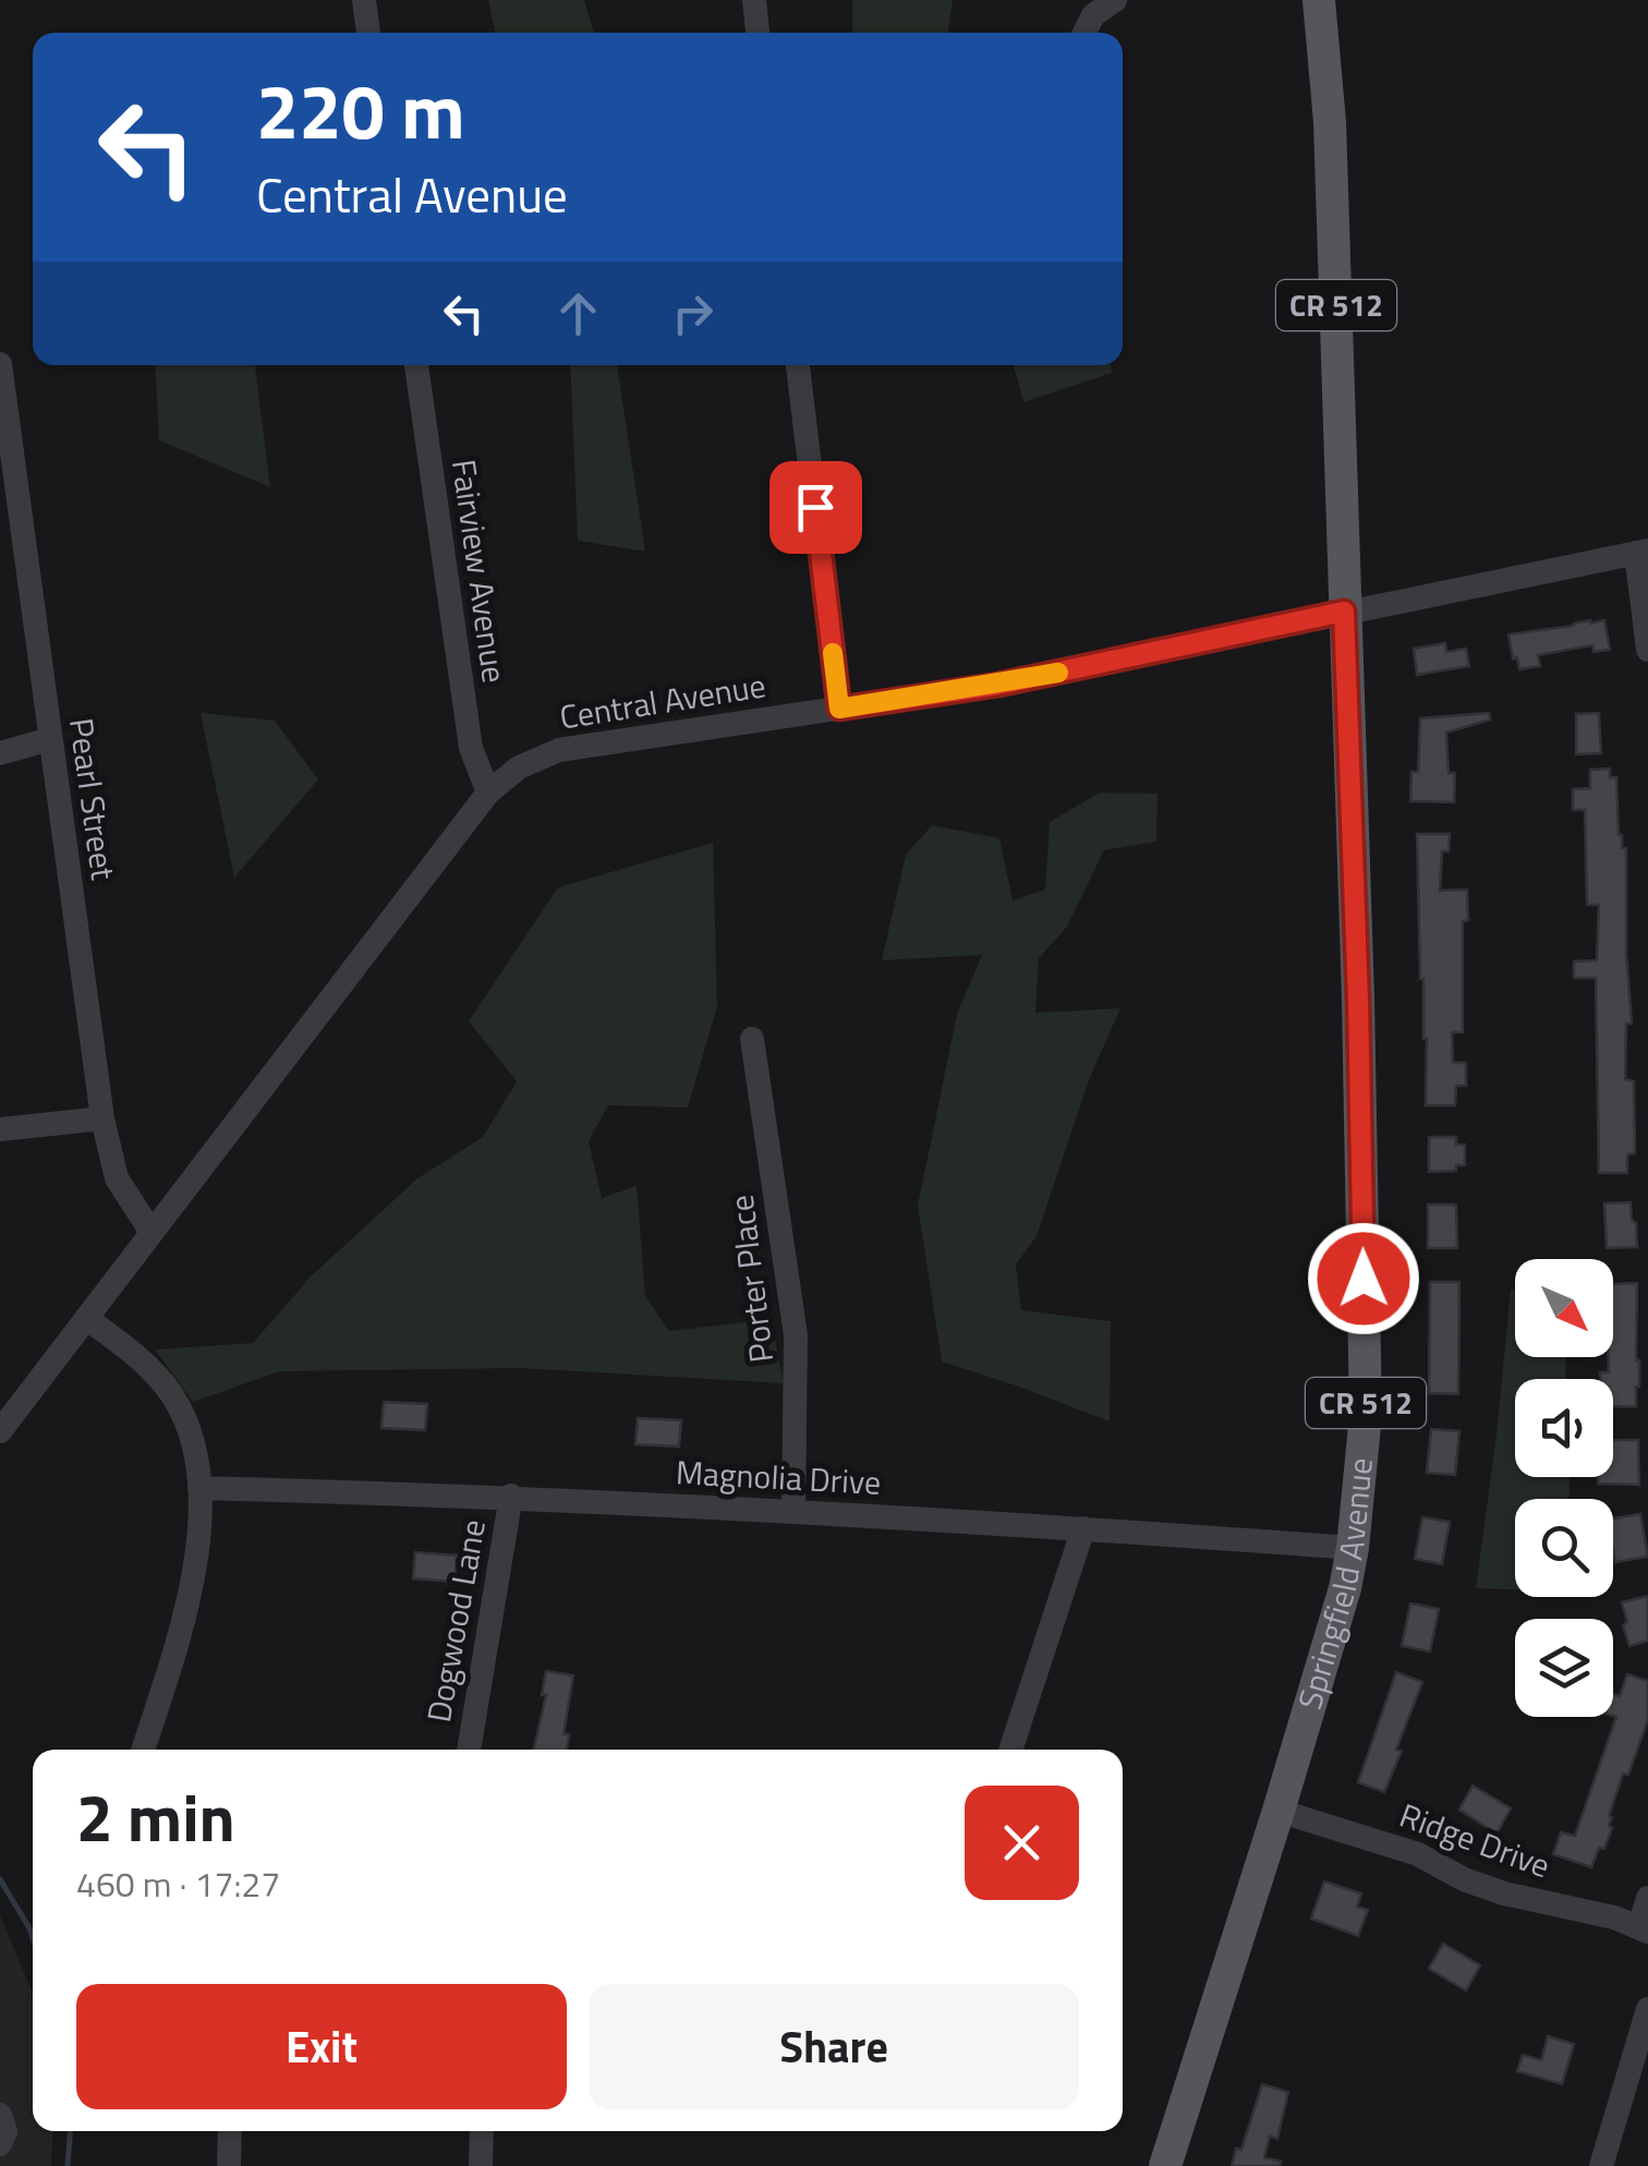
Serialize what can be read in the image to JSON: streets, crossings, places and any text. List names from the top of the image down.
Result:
{
  "streets": {
    "main road": ["CR 512", "Springfield Avenue"],
    "street": [
      "Fairview Avenue",
      "Central Avenue",
      "Pearl Street",
      "Porter Place",
      "Magnolia Drive",
      "Dogwood Lane",
      "Ridge Drive"
    ]
  },
  "crossings": [
    ["Fairview Avenue", "Central Avenue"],
    ["Central Avenue", "Pearl Street"],
    ["Central Avenue", "Springfield Avenue"],
    ["Porter Place", "Magnolia Drive"],
    ["Magnolia Drive", "Springfield Avenue"],
    ["Magnolia Drive", "Dogwood Lane"],
    ["Springfield Avenue", "Ridge Drive"]
  ],
  "north": "bottom right",
  "page": {
    "turn": ["220 m", "Central Avenue"],
    "heading": ["2 min", "460 m · 17:27"],
    "buttons": ["Exit", "Share"]
  }
}
